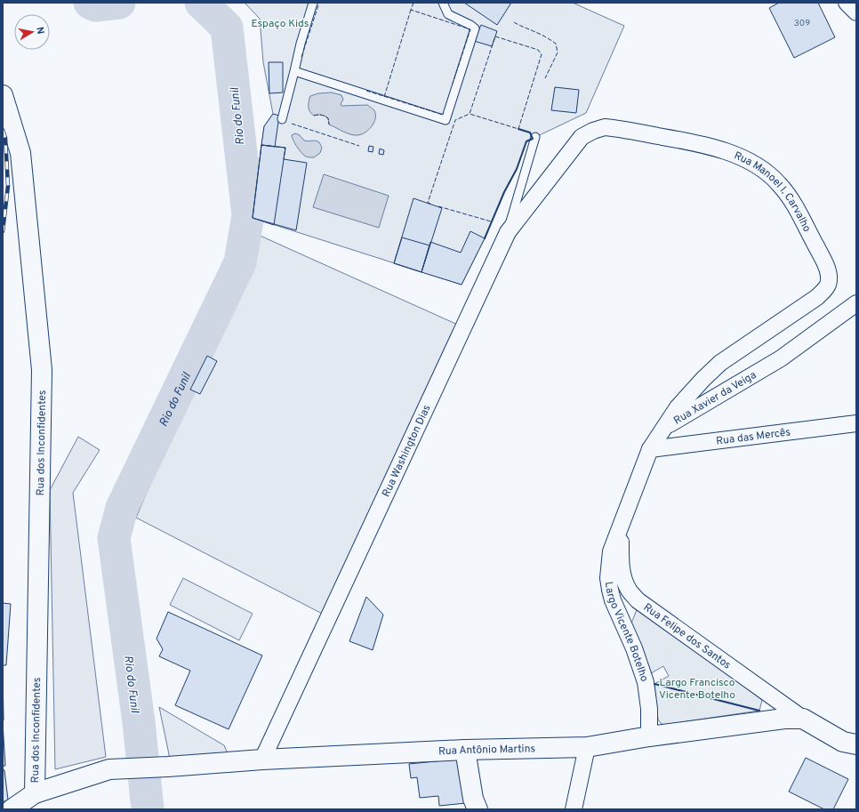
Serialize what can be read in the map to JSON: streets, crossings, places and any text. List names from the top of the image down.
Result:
{
  "streets": {
    "street": [
      "Rua Manoel I. Carvalho",
      "Rua Xavier da Veiga",
      "Rua das Mercês",
      "Rua dos Inconfidentes",
      "Rua Washington Dias",
      "Largo Vicente Botelho",
      "Rua Felipe dos Santos",
      "Rua Antônio Martins"
    ]
  },
  "crossings": [
    ["Rua Manoel I. Carvalho", "Rua Xavier da Veiga"],
    ["Rua Manoel I. Carvalho", "Rua Washington Dias"],
    ["Rua Xavier da Veiga", "Rua das Mercês"],
    ["Rua Xavier da Veiga", "Largo Vicente Botelho"],
    ["Rua Xavier da Veiga", "Rua Felipe dos Santos"],
    ["Rua dos Inconfidentes", "Rua Antônio Martins"],
    ["Rua Washington Dias", "Rua Antônio Martins"],
    ["Largo Vicente Botelho", "Rua Felipe dos Santos"],
    ["Largo Vicente Botelho", "Rua Antônio Martins"],
    ["Rua Felipe dos Santos", "Rua Antônio Martins"]
  ],
  "water": ["Rio do Funil"],
  "parks": ["Espaço Kids", "Largo Francisco Vicente Botelho"],
  "house_numbers": ["309"],
  "north": "right"
}
